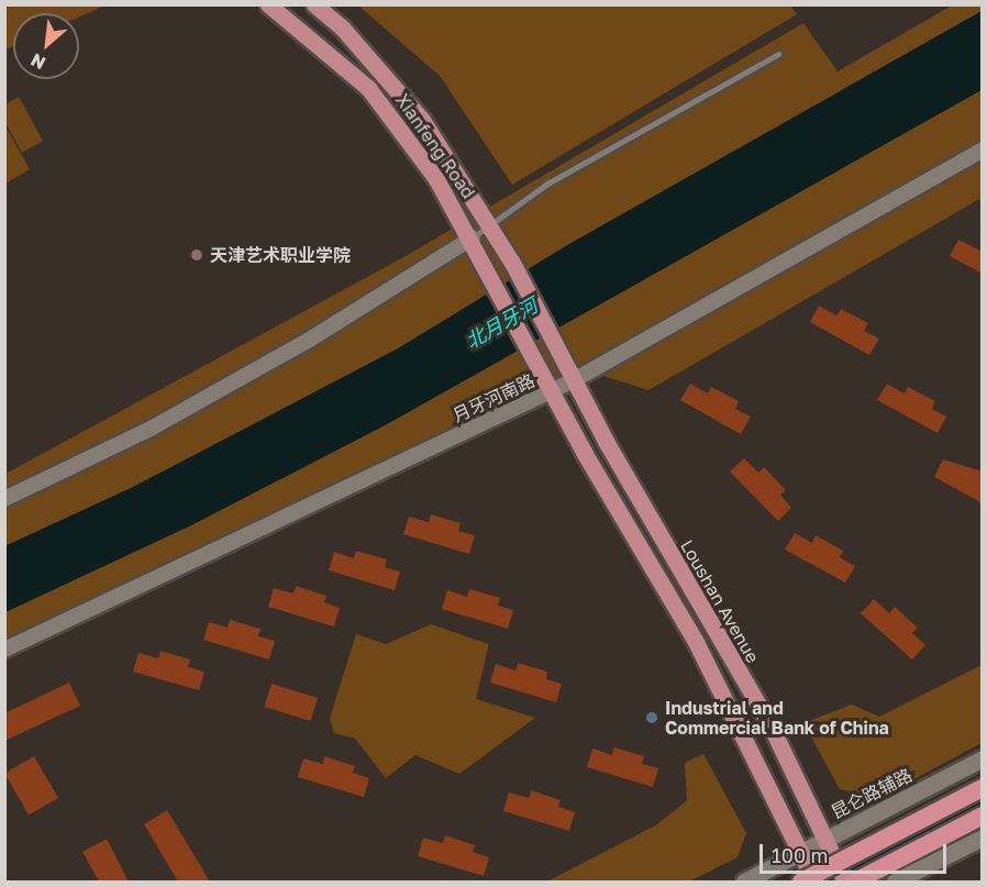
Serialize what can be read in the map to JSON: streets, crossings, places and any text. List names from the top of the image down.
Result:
{
  "streets": {
    "main road": ["Xianfeng Road", "Loushan Avenue", "昆仑路辅路"],
    "street": ["月牙河南路"]
  },
  "crossings": [
    ["Xianfeng Road", "月牙河南路"],
    ["Xianfeng Road", "Loushan Avenue"],
    ["月牙河南路", "Loushan Avenue"],
    ["Loushan Avenue", "昆仑路辅路"]
  ],
  "water": ["北月牙河"],
  "places": ["天津艺术职业学院", "Industrial and Commercial Bank of China"],
  "scale_bar": "100 m",
  "north": "bottom left"
}
